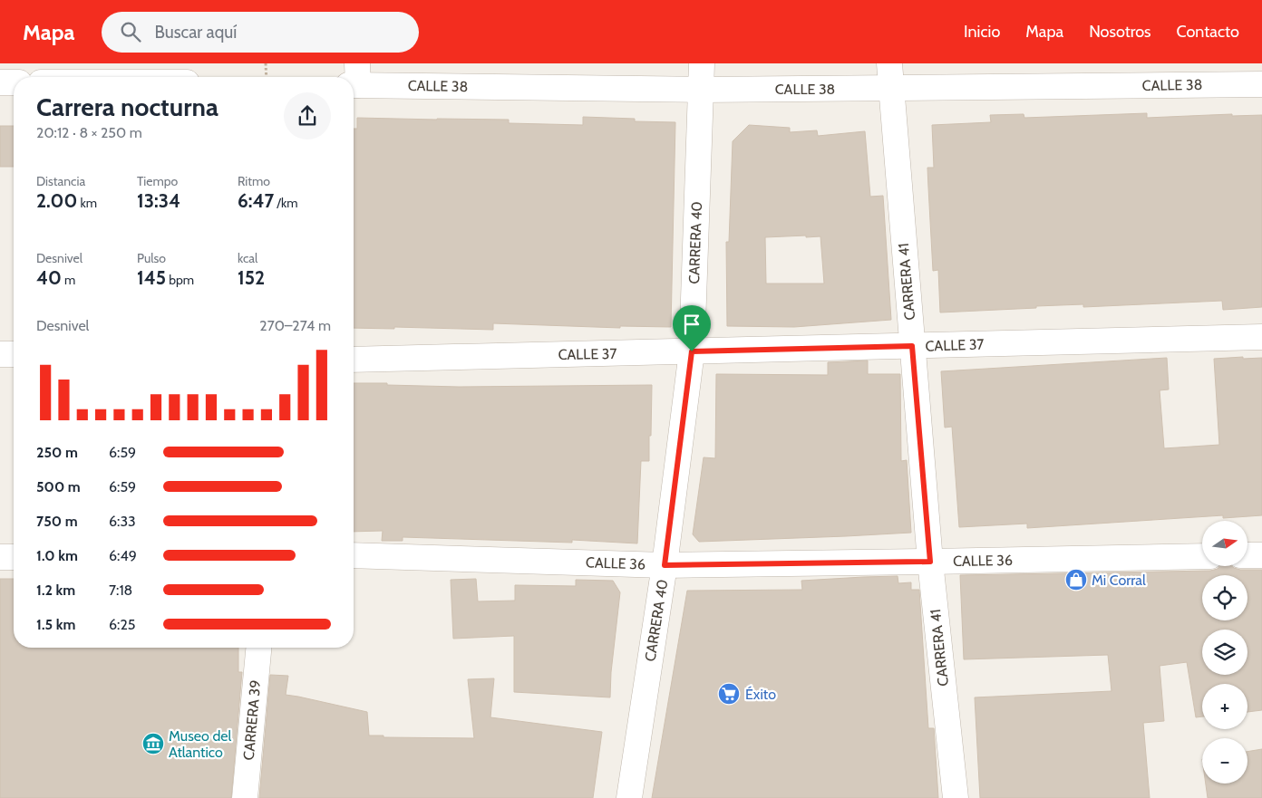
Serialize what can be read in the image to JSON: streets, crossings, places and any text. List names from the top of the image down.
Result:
{
  "streets": {
    "street": [
      "CALLE 38",
      "CARRERA 40",
      "CARRERA 41",
      "CALLE 37",
      "CALLE 36",
      "CARRERA 39"
    ]
  },
  "crossings": [
    ["CALLE 38", "CARRERA 40"],
    ["CALLE 38", "CARRERA 41"],
    ["CARRERA 40", "CALLE 37"],
    ["CARRERA 40", "CALLE 36"],
    ["CARRERA 41", "CALLE 37"],
    ["CARRERA 41", "CALLE 36"]
  ],
  "places": {
    "shop": ["Mi Corral"],
    "supermarket": ["Éxito"],
    "museum": ["Museo del Atlantico"]
  },
  "north": "right",
  "page": {
    "header": "Mapa",
    "search": "Buscar aquí",
    "nav": [
      "Inicio",
      "Mapa",
      "Nosotros",
      "Contacto"
    ],
    "heading": ["Carrera nocturna", "20:12 · 8 × 250 m"],
    "stats": [
      ["Distancia", "2.00 km"],
      ["Tiempo", "13:34"],
      ["Ritmo", "6:47 /km"],
      ["Desnivel", "40 m"],
      ["Pulso", "145 bpm"],
      ["kcal", "152"]
    ],
    "chart": ["Desnivel", "270–274 m"],
    "list": [
      {
        "name": "250 m",
        "note": "6:59"
      },
      {
        "name": "500 m",
        "note": "6:59"
      },
      {
        "name": "750 m",
        "note": "6:33"
      },
      {
        "name": "1.0 km",
        "note": "6:49"
      },
      {
        "name": "1.2 km",
        "note": "7:18"
      },
      {
        "name": "1.5 km",
        "note": "6:25"
      }
    ],
    "map_buttons": ["+", "−"]
  }
}
